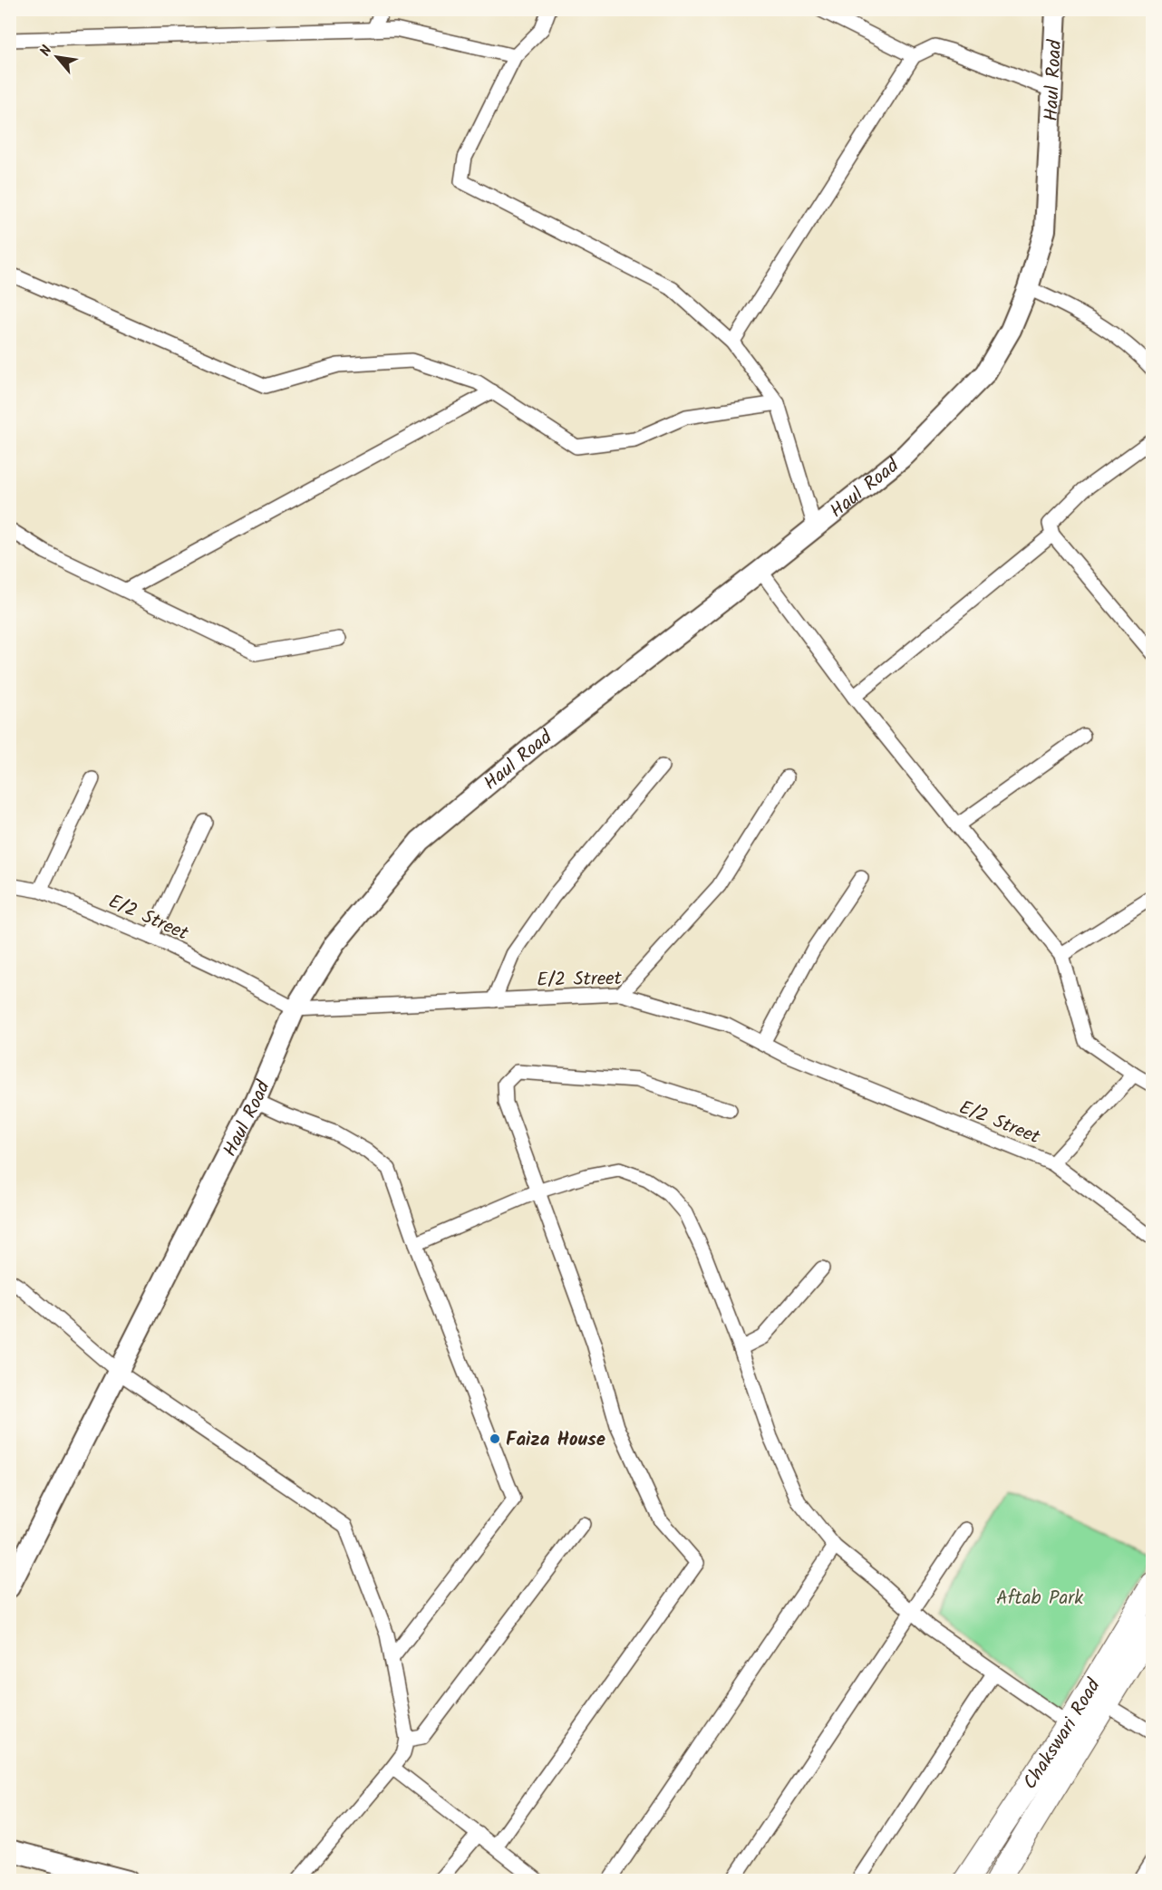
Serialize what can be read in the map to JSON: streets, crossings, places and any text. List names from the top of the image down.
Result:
{
  "streets": {
    "main road": ["Haul Road", "Chakswari Road"],
    "street": ["E/2 Street"]
  },
  "crossings": [
    ["Haul Road", "E/2 Street"]
  ],
  "parks": ["Aftab Park"],
  "places": ["Faiza House"],
  "north": "top left"
}
